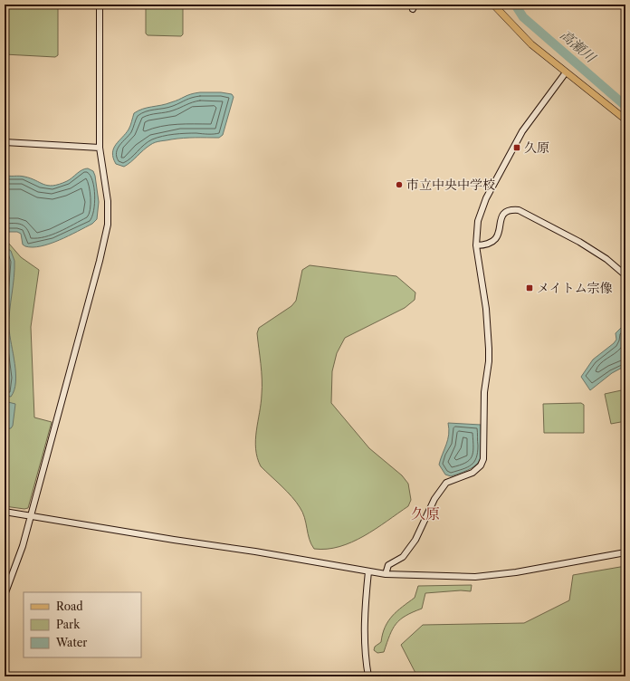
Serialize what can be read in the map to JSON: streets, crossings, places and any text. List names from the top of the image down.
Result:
{
  "districts": ["久原"],
  "water": ["高瀬川"],
  "places": {
    "transit": ["久原", "メイトム宗像"],
    "other": ["市立中央中学校"]
  },
  "legend": ["Road", "Park", "Water"]
}
